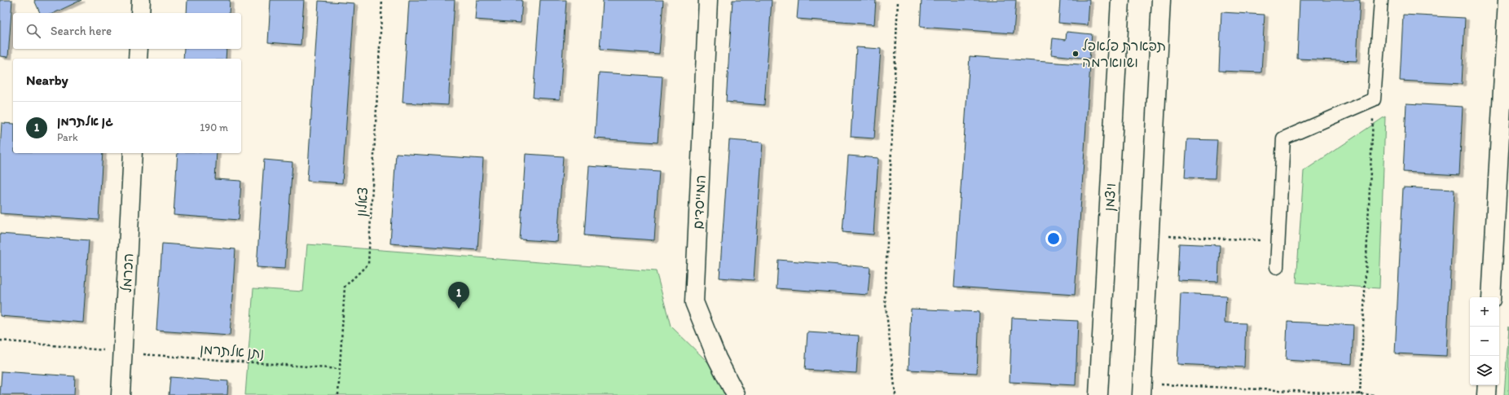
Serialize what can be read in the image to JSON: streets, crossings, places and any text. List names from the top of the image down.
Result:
{
  "streets": {
    "street": ["ויצמן", "המייסדים", "הכרמל"],
    "path": ["צאלון", "נתן אלתרמן"]
  },
  "crossings": [
    ["צאלון", "נתן אלתרמן"],
    ["הכרמל", "נתן אלתרמן"]
  ],
  "places": ["תפארת פלאפל ושווארמה"],
  "page": {
    "search": "Search here",
    "heading": "Nearby",
    "list": [
      {
        "mark": "1",
        "name": "גן אלתרמן",
        "note": "Park",
        "value": "190 m"
      }
    ],
    "pins": "1",
    "map_buttons": ["+", "−"]
  }
}
